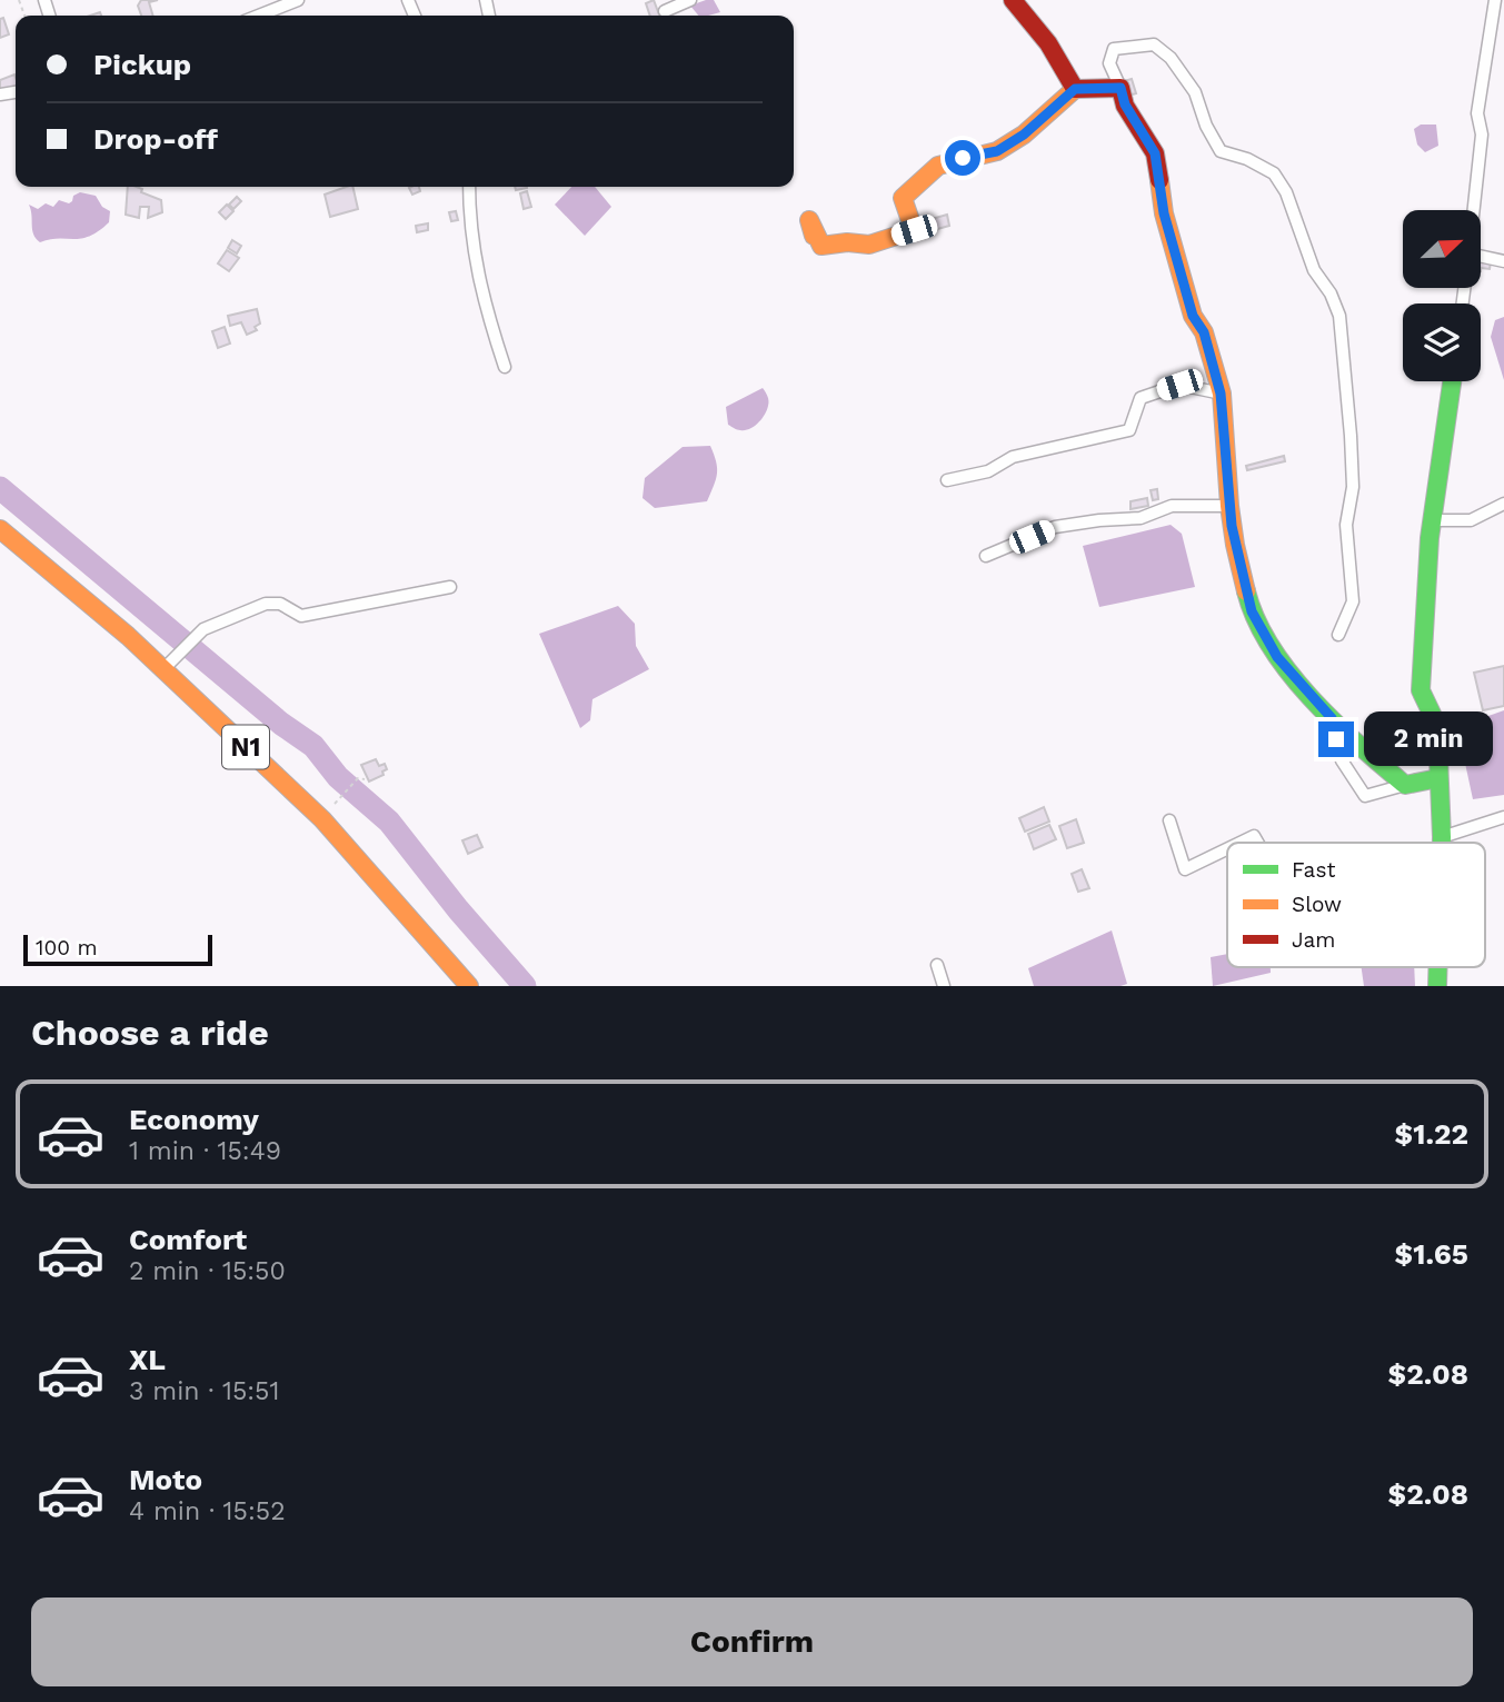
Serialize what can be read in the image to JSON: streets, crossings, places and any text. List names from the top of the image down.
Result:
{
  "streets": {
    "main road": ["N1"]
  },
  "legend": ["Fast", "Slow", "Jam"],
  "scale_bar": "100 m",
  "north": "top right",
  "page": {
    "banner": ["Pickup", "Drop-off"],
    "bubble": "2 min",
    "scale": "100 m",
    "heading": "Choose a ride",
    "list": [
      {
        "name": "Economy",
        "note": "1 min · 15:49",
        "value": "$1.22"
      },
      {
        "name": "Comfort",
        "note": "2 min · 15:50",
        "value": "$1.65"
      },
      {
        "name": "XL",
        "note": "3 min · 15:51",
        "value": "$2.08"
      },
      {
        "name": "Moto",
        "note": "4 min · 15:52",
        "value": "$2.08"
      }
    ],
    "buttons": "Confirm"
  }
}
